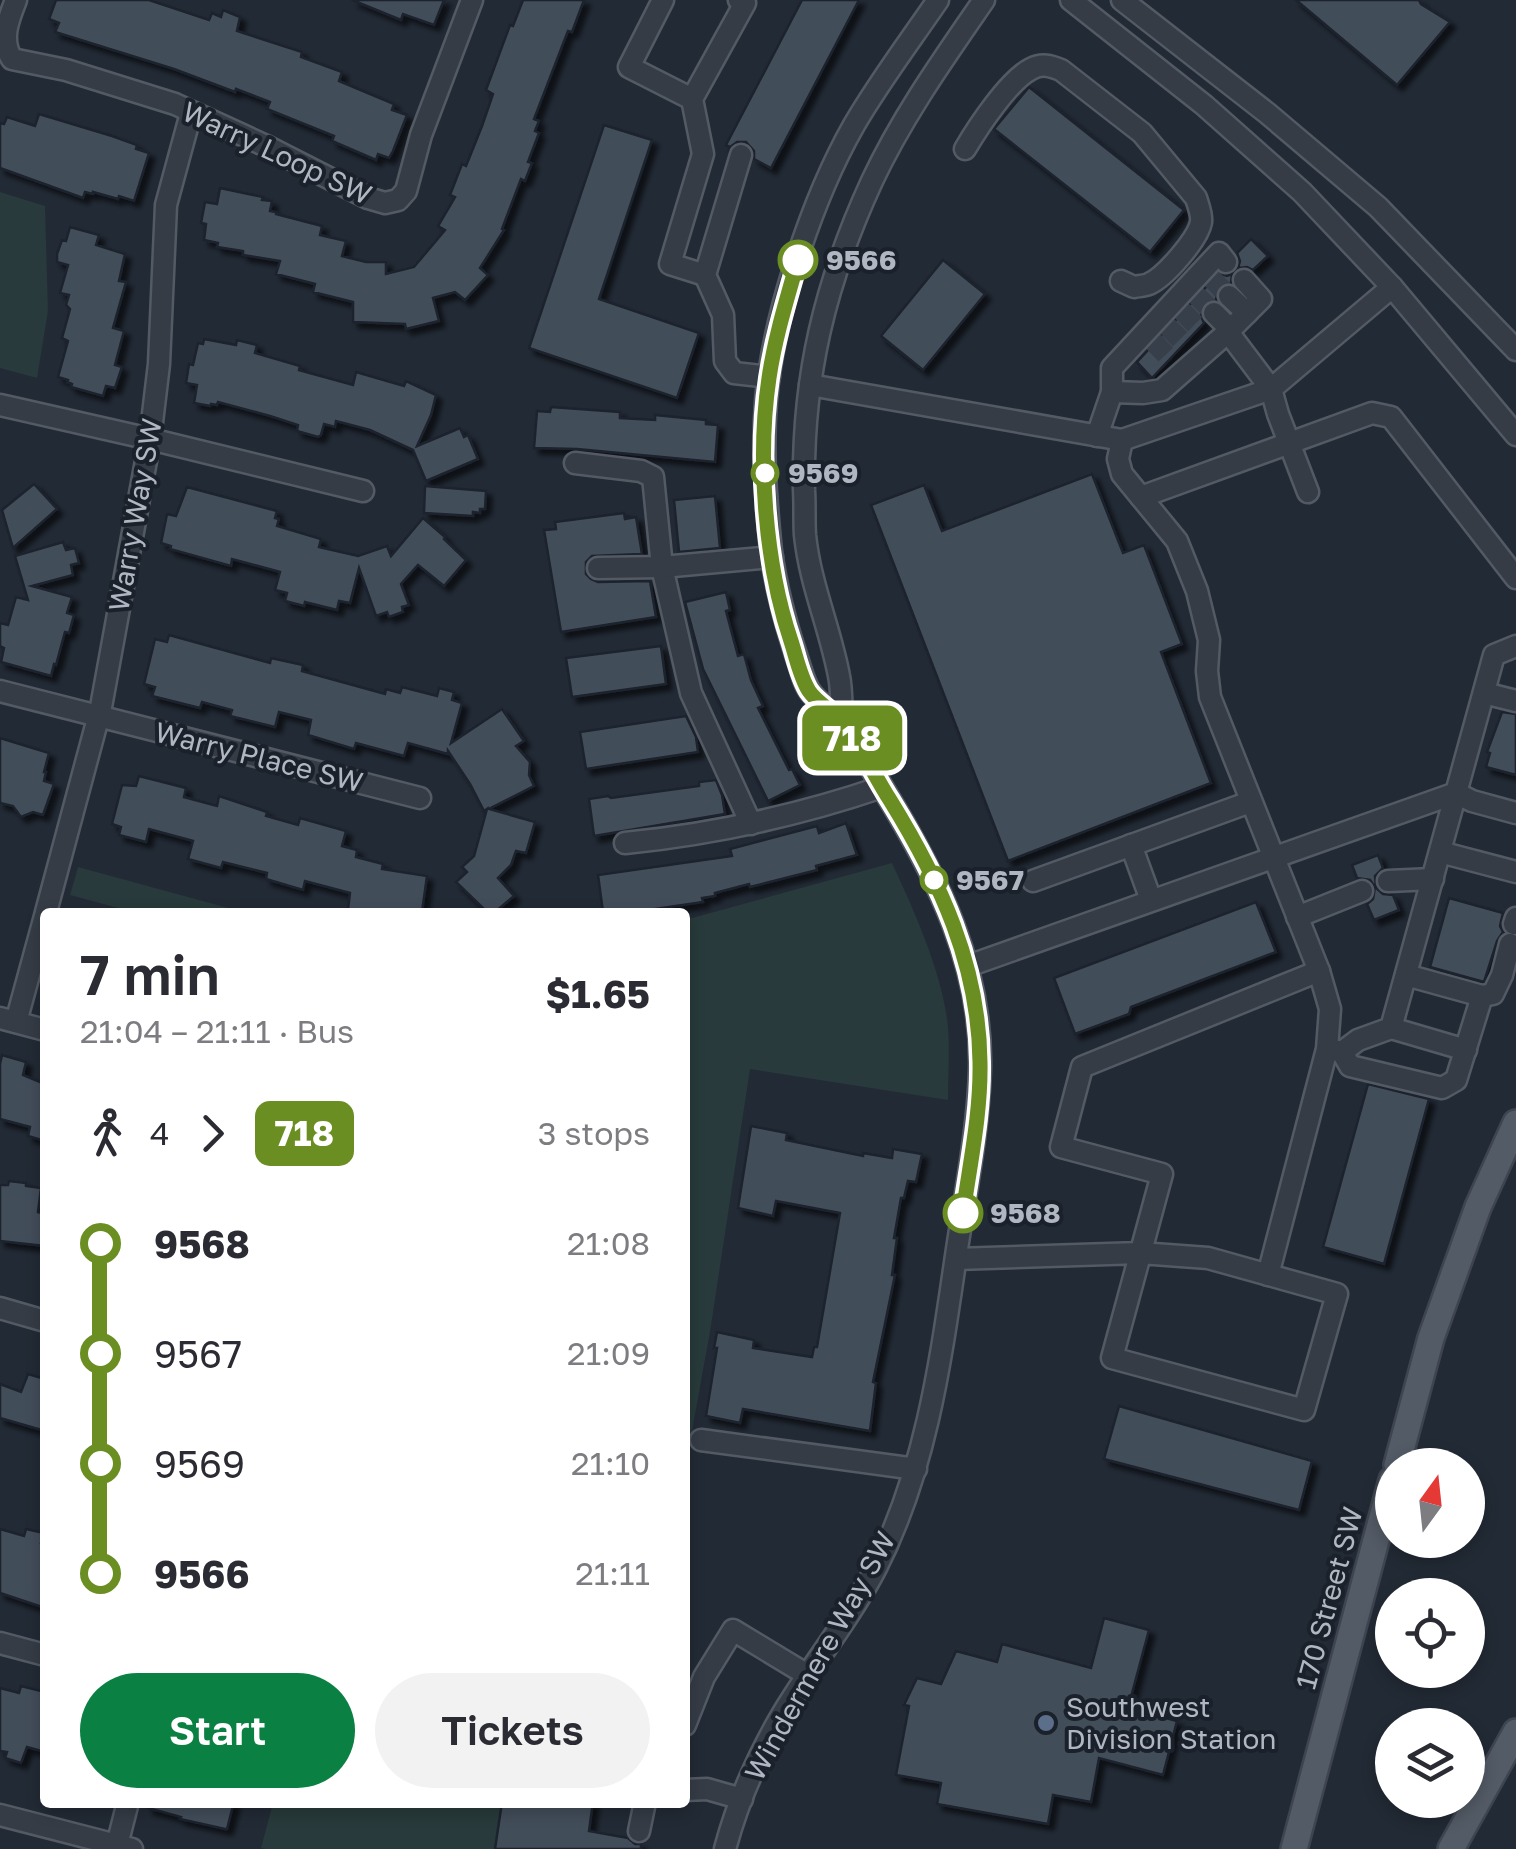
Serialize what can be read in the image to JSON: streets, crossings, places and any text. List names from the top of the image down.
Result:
{
  "streets": {
    "main road": ["170 Street SW"],
    "street": [
      "Warry Loop SW",
      "Warry Way SW",
      "Warry Place SW",
      "Windermere Way SW"
    ]
  },
  "crossings": [
    ["Warry Loop SW", "Warry Way SW"],
    ["Warry Way SW", "Warry Place SW"]
  ],
  "places": [
    "9566",
    "9569",
    "9567",
    "9568",
    "Southwest Division Station"
  ],
  "lines": ["bus line 718"],
  "north": "top",
  "page": {
    "on_map": "718",
    "heading": ["7 min", "21:04 – 21:11 · Bus", "$1.65"],
    "legs": ["4", "718", "3 stops"],
    "list": [
      {
        "name": "9568",
        "value": "21:08"
      },
      {
        "name": "9567",
        "value": "21:09"
      },
      {
        "name": "9569",
        "value": "21:10"
      },
      {
        "name": "9566",
        "value": "21:11"
      }
    ],
    "buttons": ["Start", "Tickets"]
  }
}
